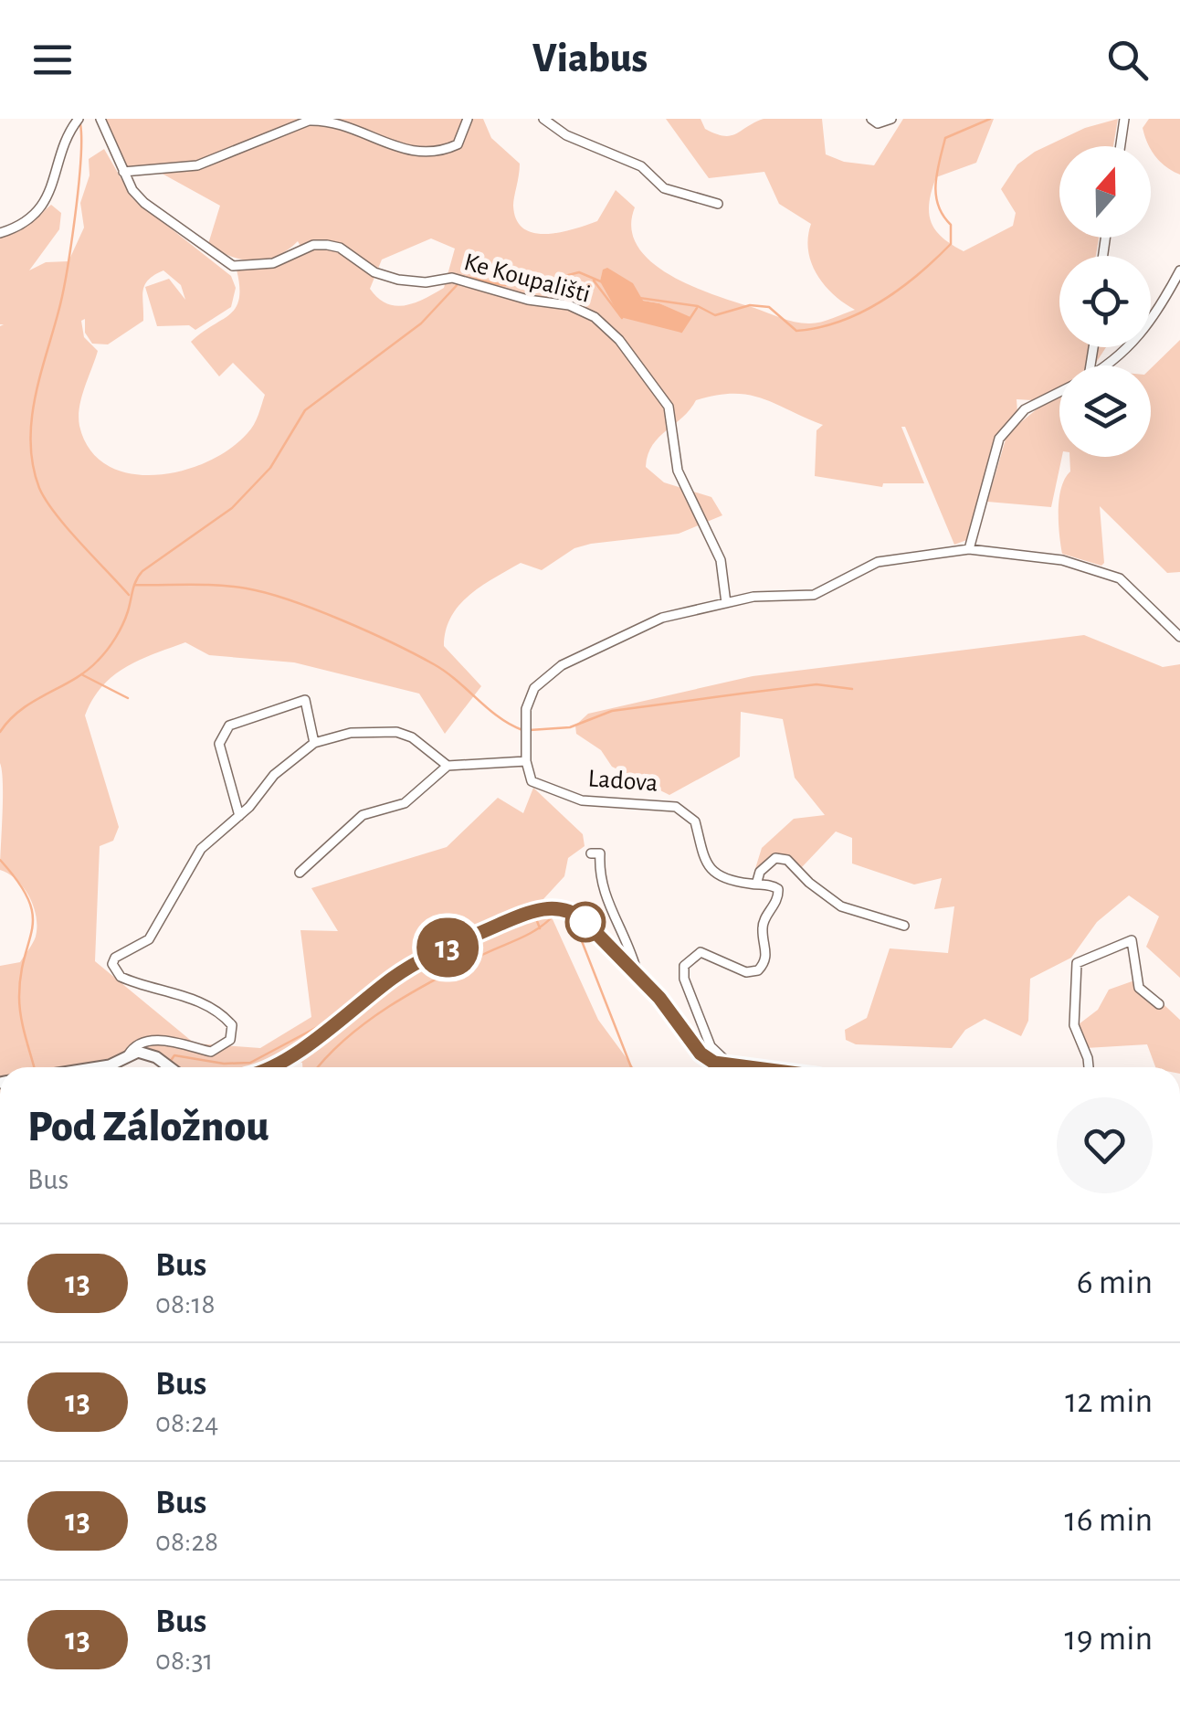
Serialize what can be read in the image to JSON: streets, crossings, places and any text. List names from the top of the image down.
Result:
{
  "streets": {
    "street": ["Ke Koupališti", "Ladova"]
  },
  "lines": ["bus line 13"],
  "north": "top",
  "page": {
    "header": "Viabus",
    "on_map": "13",
    "heading": ["Pod Záložnou", "Bus"],
    "list": [
      {
        "mark": "13",
        "name": "Bus",
        "note": "08:18",
        "value": "6 min"
      },
      {
        "mark": "13",
        "name": "Bus",
        "note": "08:24",
        "value": "12 min"
      },
      {
        "mark": "13",
        "name": "Bus",
        "note": "08:28",
        "value": "16 min"
      },
      {
        "mark": "13",
        "name": "Bus",
        "note": "08:31",
        "value": "19 min"
      }
    ]
  }
}
